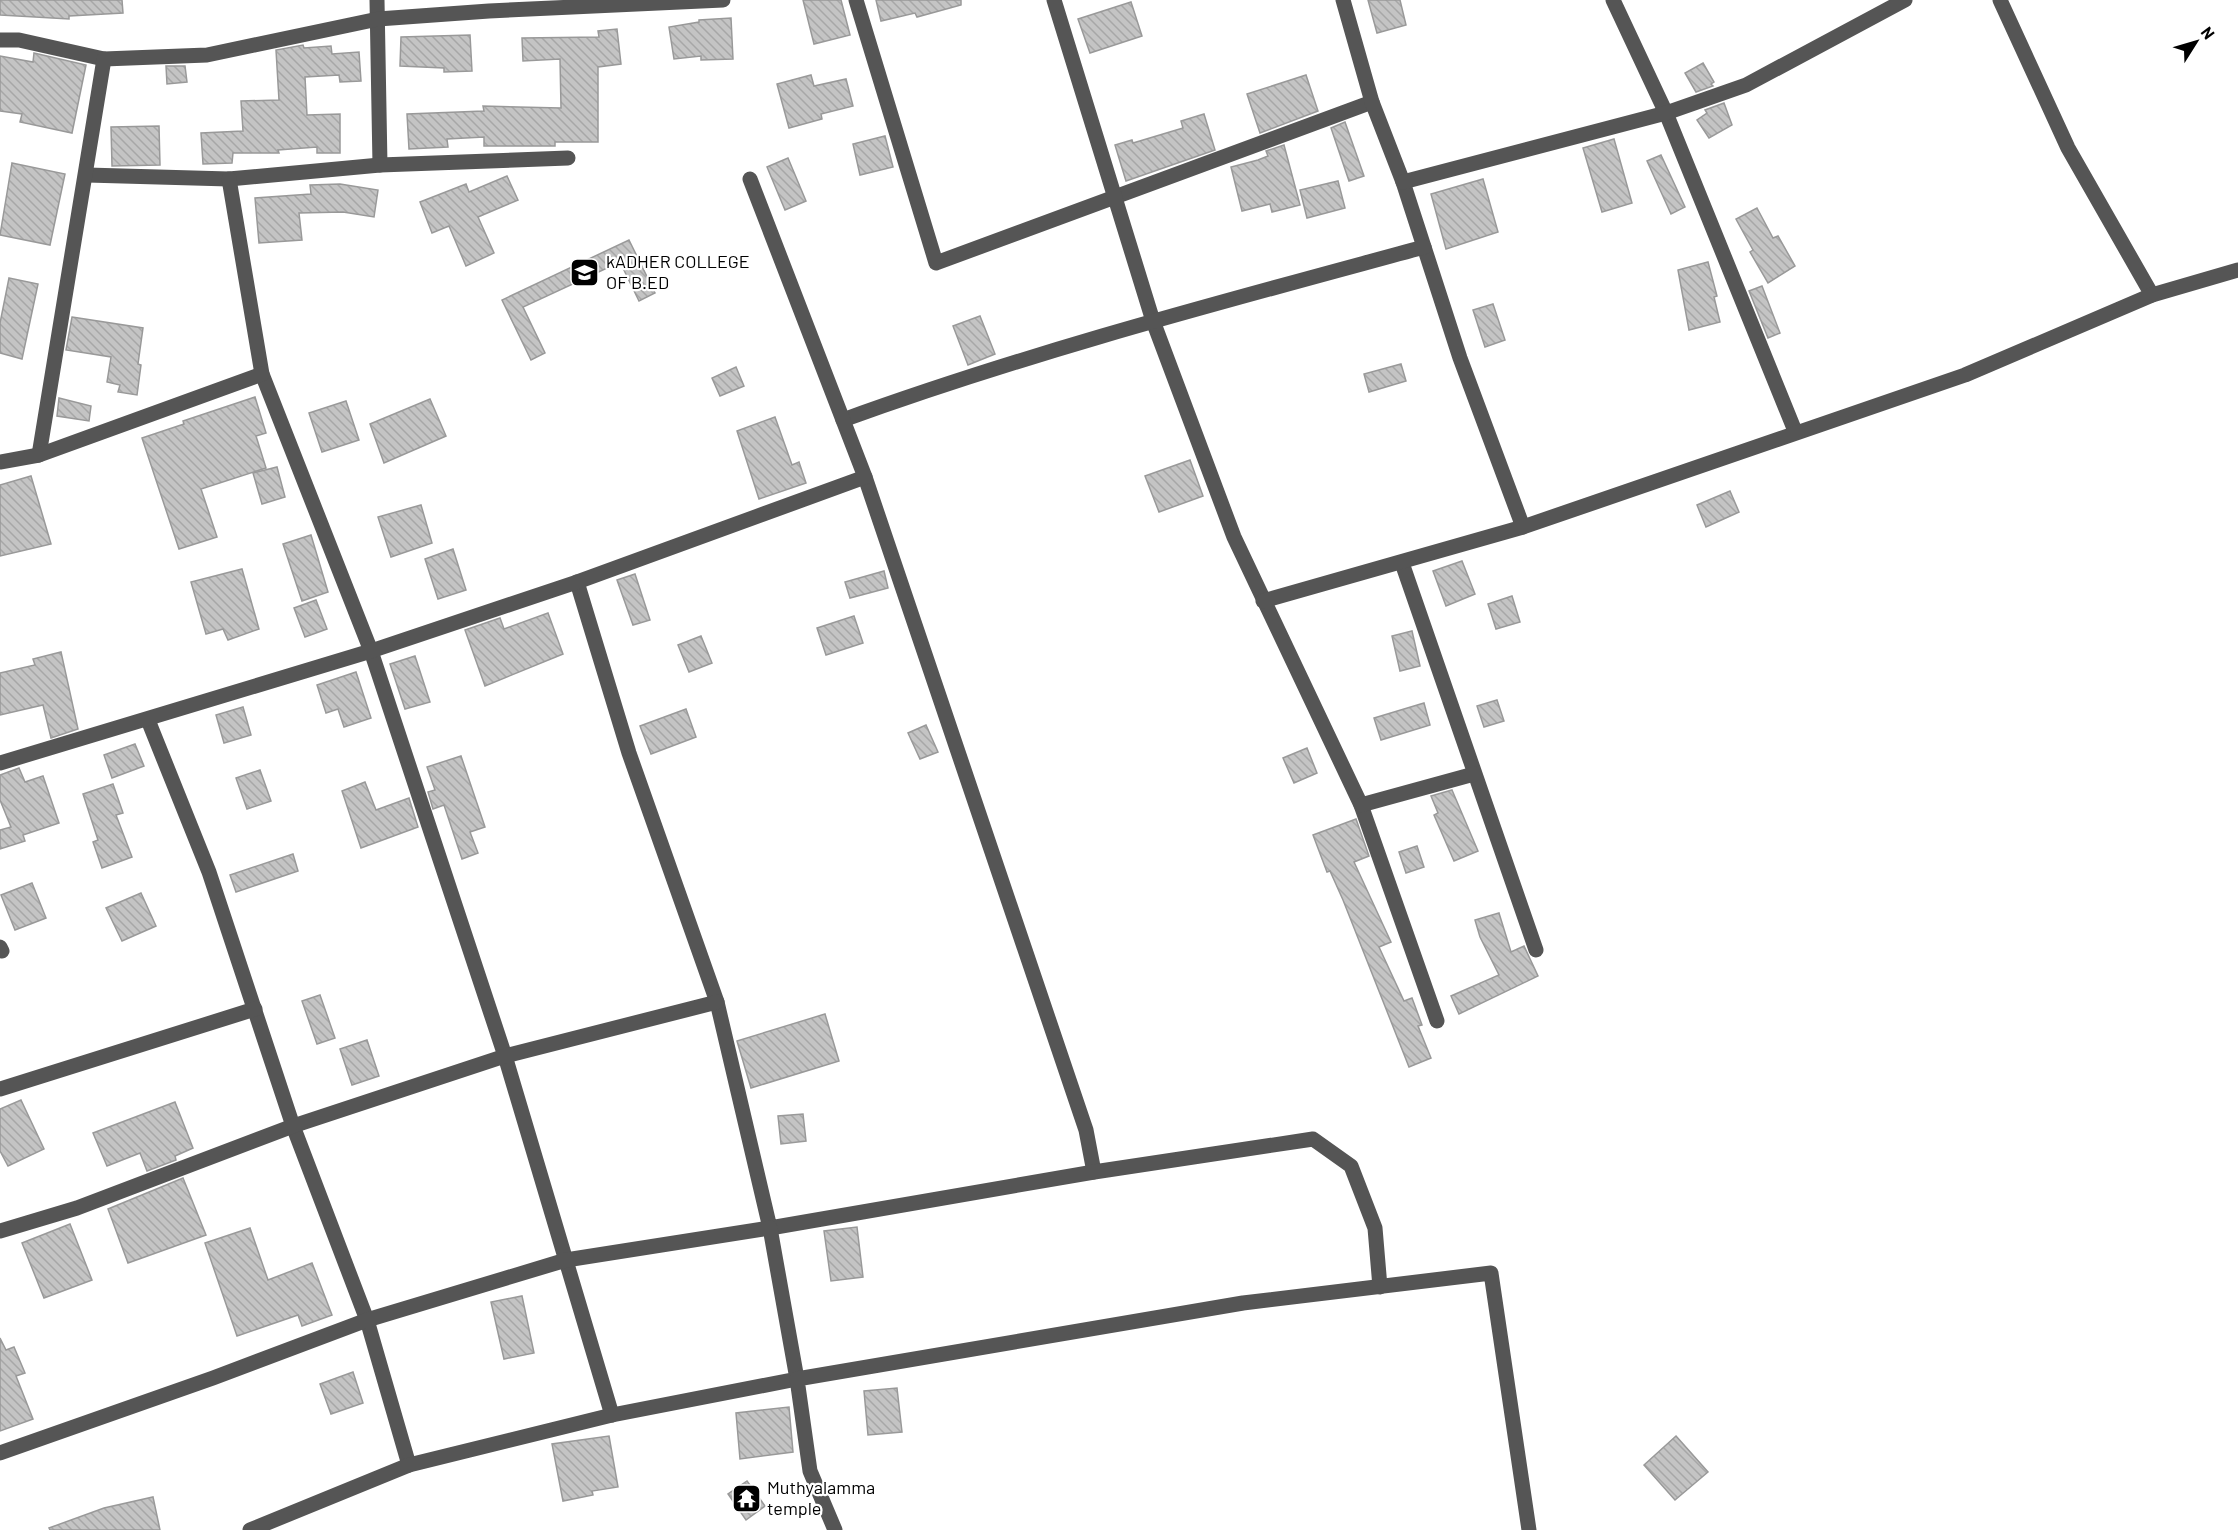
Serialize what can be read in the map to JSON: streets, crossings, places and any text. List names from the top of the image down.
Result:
{
  "places": {
    "school or university": ["kADHER COLLEGE OF B.ED"],
    "temple": ["Muthyalamma temple"]
  },
  "north": "top right"
}
